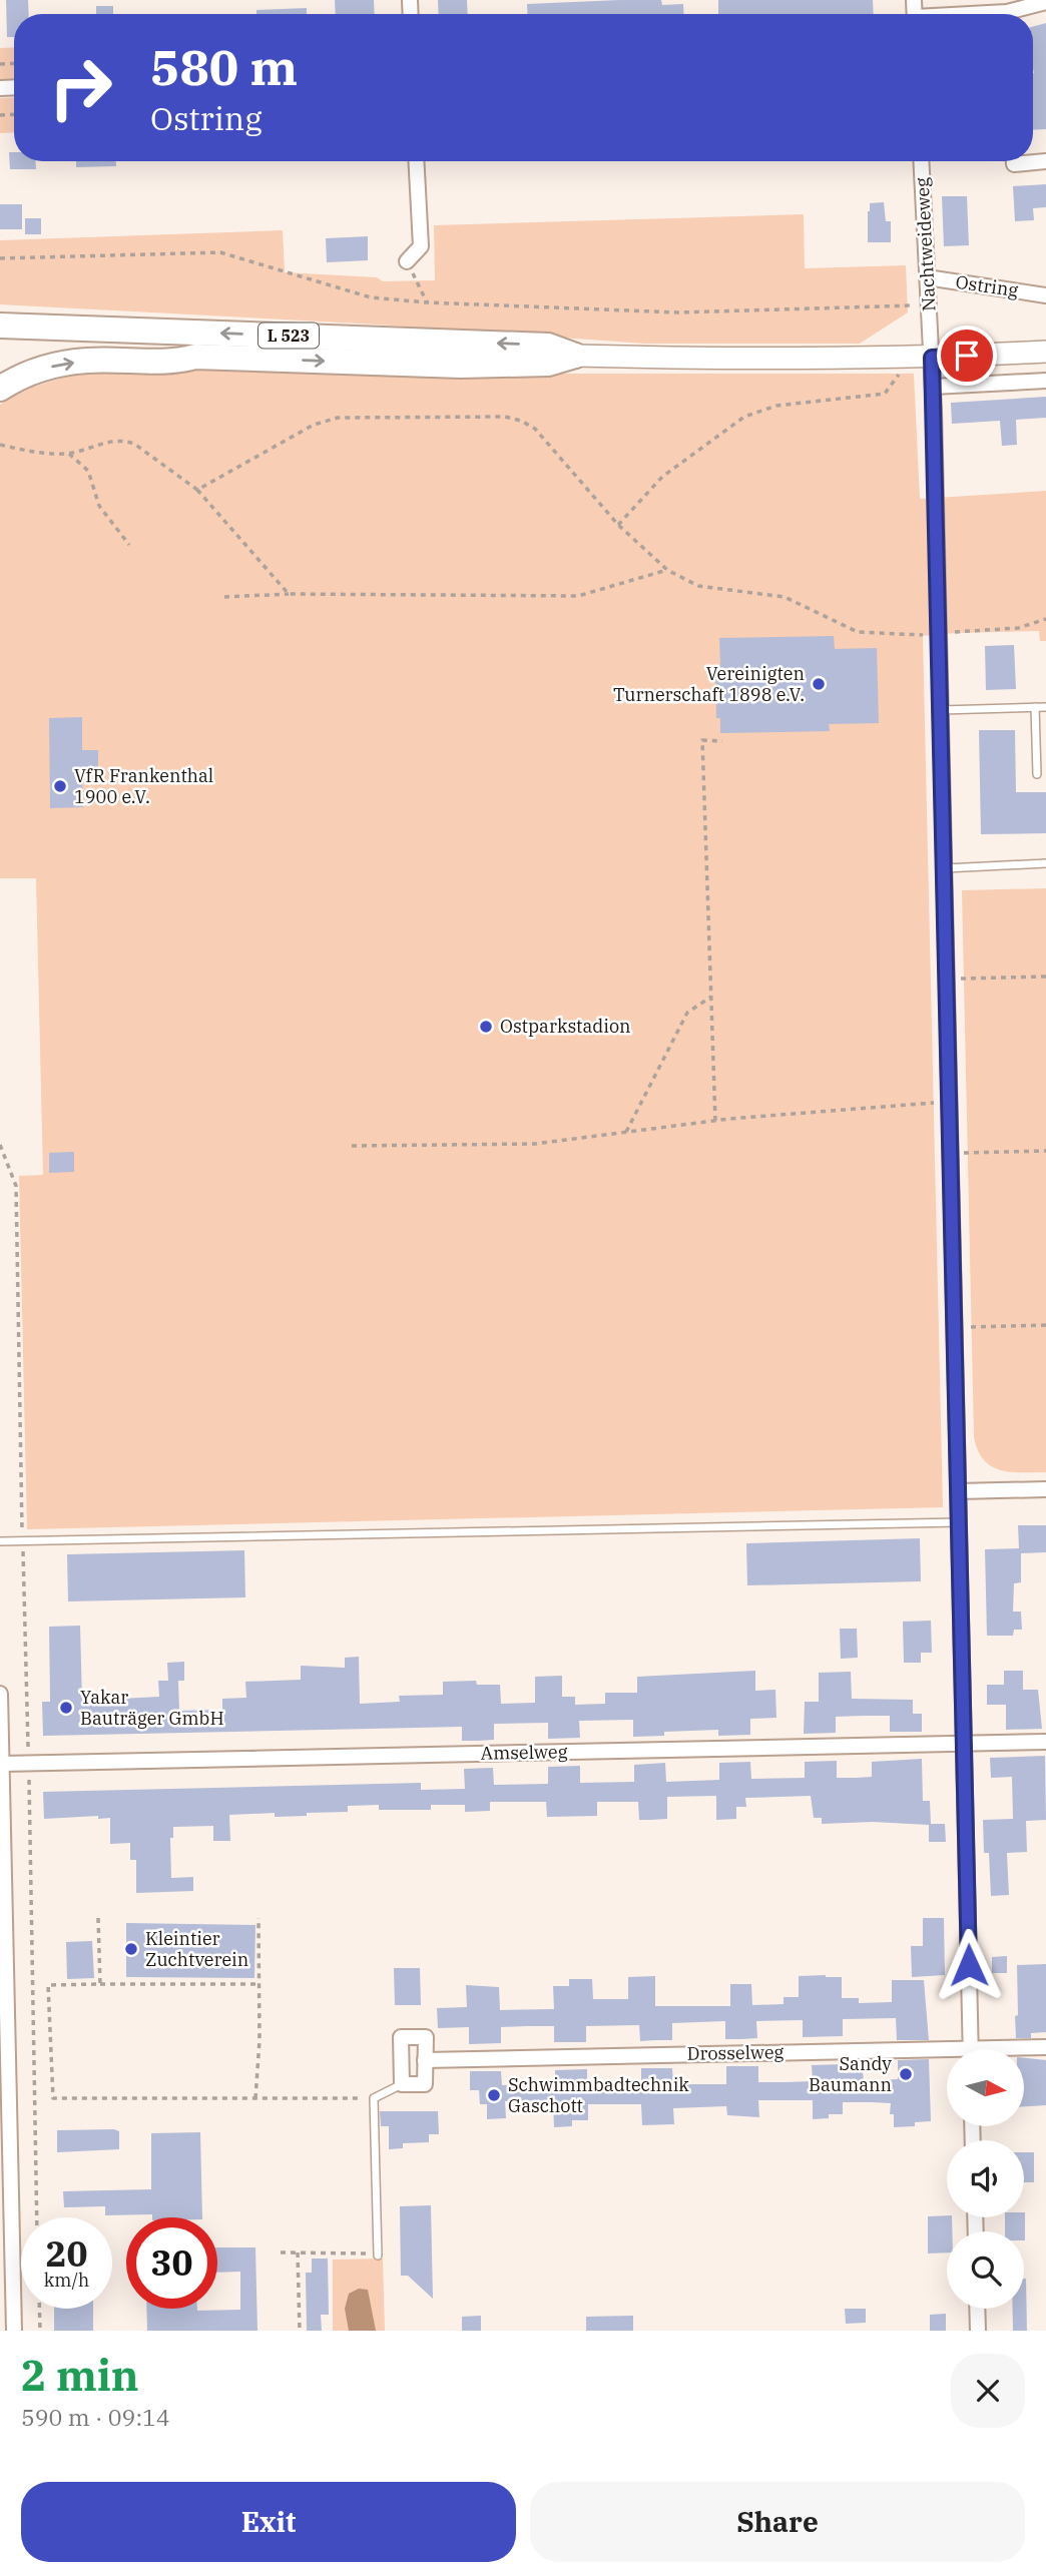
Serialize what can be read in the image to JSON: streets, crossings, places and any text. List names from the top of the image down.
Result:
{
  "streets": {
    "highway": ["L 523"],
    "street": [
      "Nachtweideweg",
      "Ostring",
      "Amselweg",
      "Drosselweg"
    ]
  },
  "crossings": [
    ["Nachtweideweg", "Ostring"],
    ["Nachtweideweg", "L 523"],
    ["Nachtweideweg", "Amselweg"]
  ],
  "places": [
    "Vereinigten Turnerschaft 1898 e.V.",
    "VfR Frankenthal 1900 e.V.",
    "Ostparkstadion",
    "Yakar Bauträger GmbH",
    "Kleintier Zuchtverein",
    "Sandy Baumann",
    "Schwimmbadtechnik Gaschott"
  ],
  "north": "right",
  "page": {
    "turn": ["580 m", "Ostring"],
    "speed": "20 km/h",
    "limit": "30",
    "heading": ["2 min", "590 m · 09:14"],
    "buttons": ["Exit", "Share"]
  }
}
